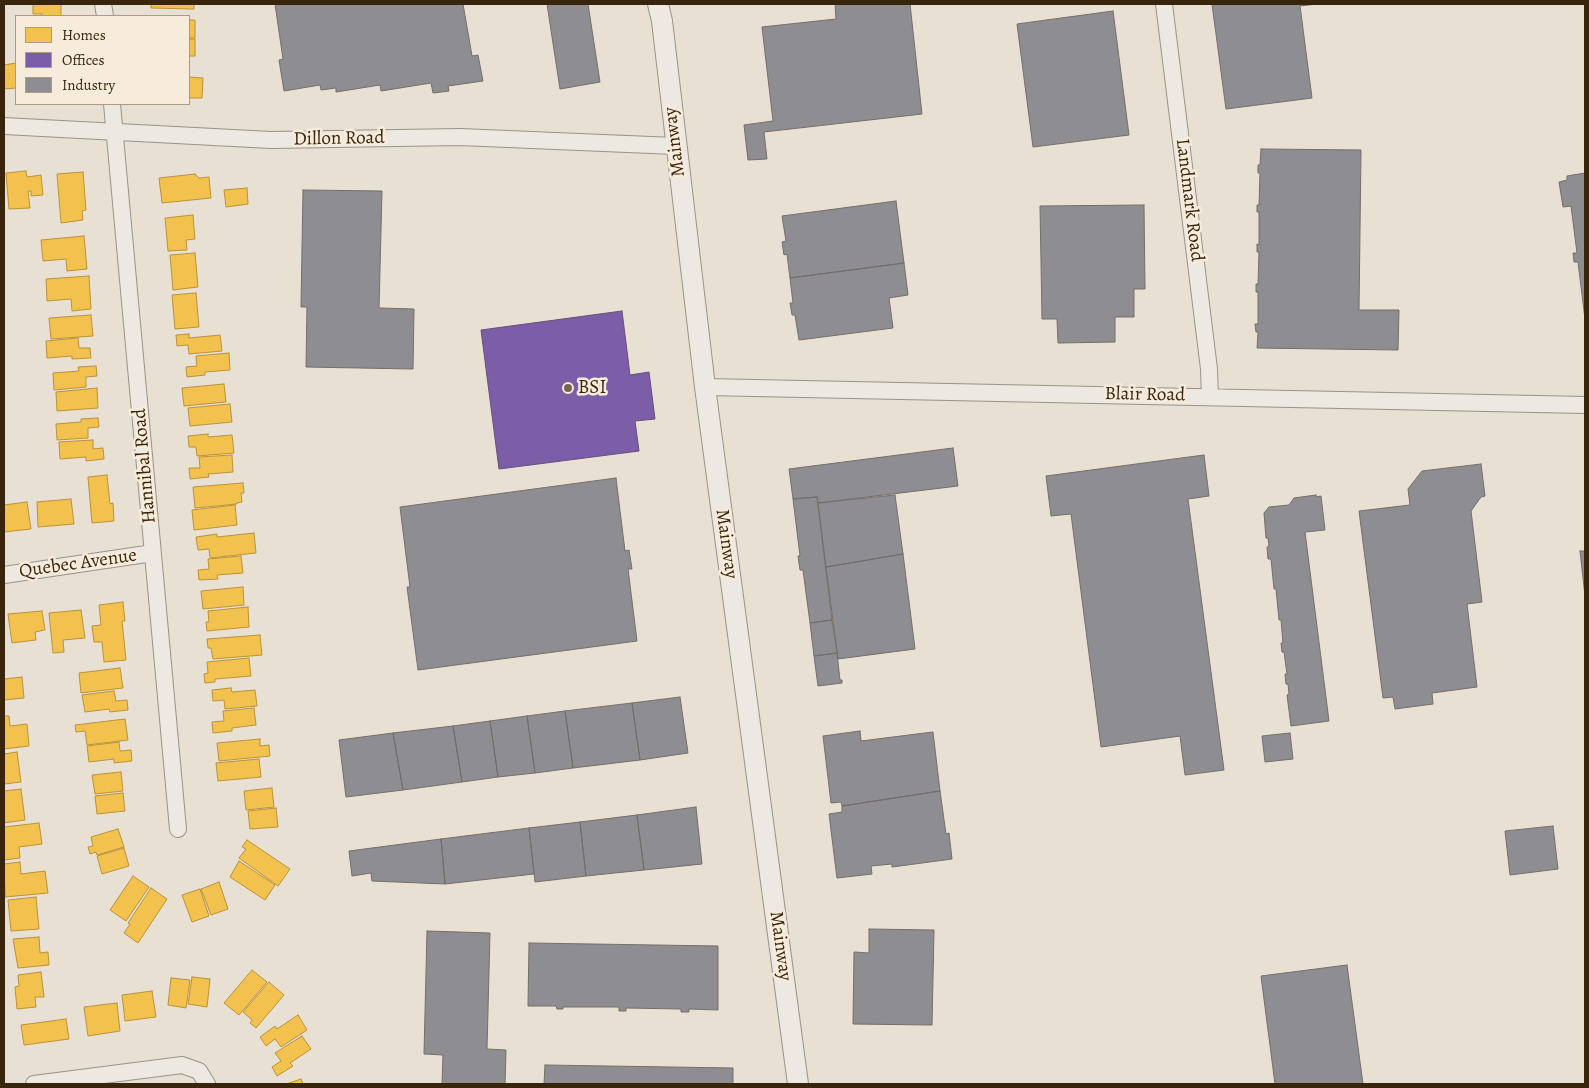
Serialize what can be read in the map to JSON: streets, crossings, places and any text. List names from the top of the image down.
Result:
{
  "streets": {
    "street": [
      "Dillon Road",
      "Mainway",
      "Landmark Road",
      "Blair Road",
      "Hannibal Road",
      "Quebec Avenue"
    ]
  },
  "crossings": [
    ["Dillon Road", "Mainway"],
    ["Dillon Road", "Hannibal Road"],
    ["Mainway", "Blair Road"],
    ["Landmark Road", "Blair Road"],
    ["Hannibal Road", "Quebec Avenue"]
  ],
  "places": ["BSI"],
  "legend": ["Homes", "Offices", "Industry"]
}
